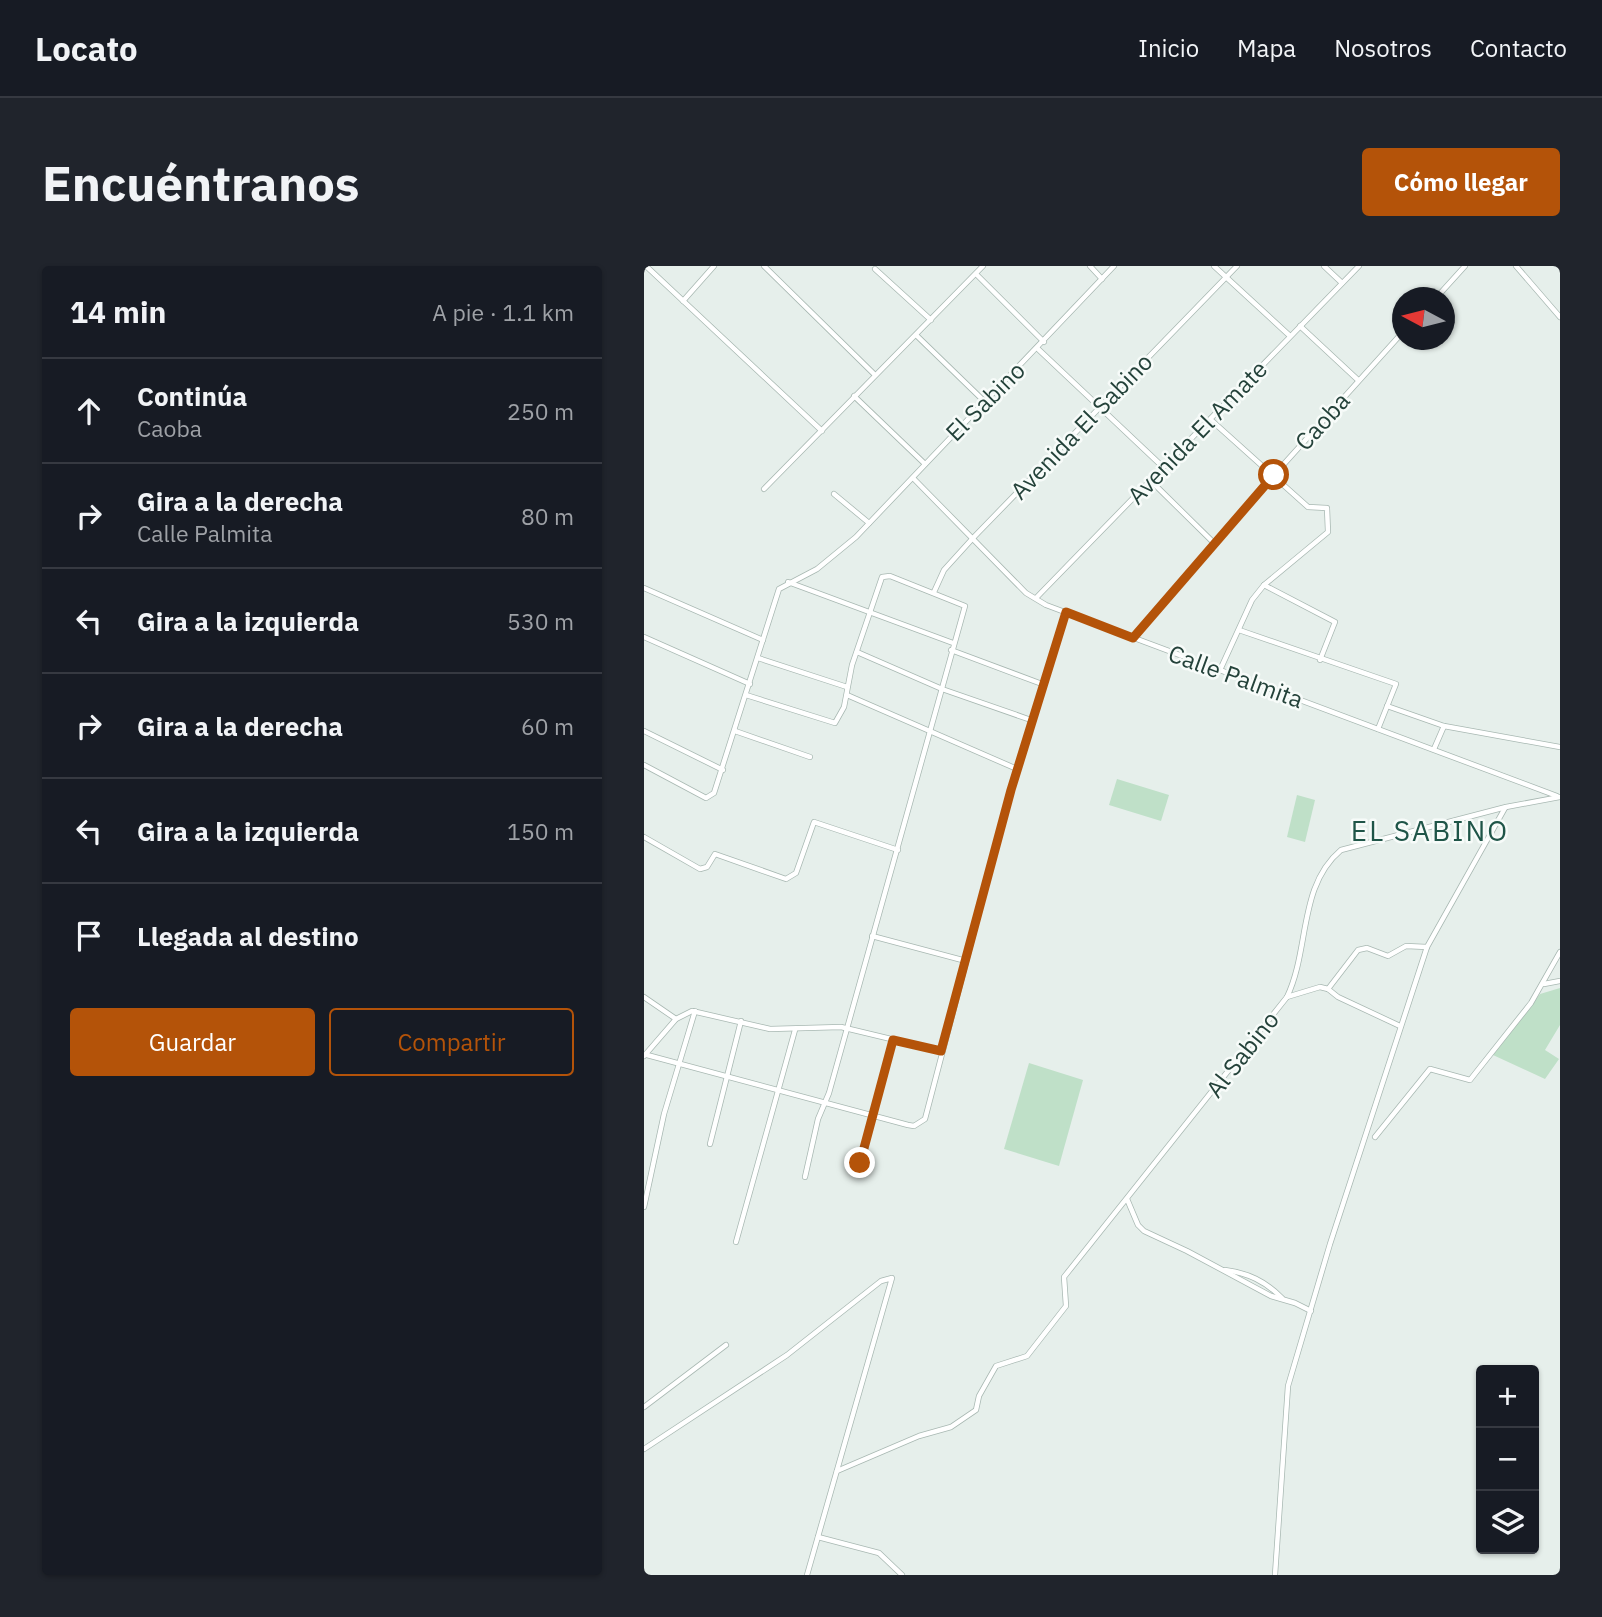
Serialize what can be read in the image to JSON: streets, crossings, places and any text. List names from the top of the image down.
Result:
{
  "streets": {
    "street": [
      "El Sabino",
      "Caoba",
      "Avenida El Sabino",
      "Avenida El Amate",
      "Calle Palmita",
      "Al Sabino"
    ]
  },
  "crossings": [
    ["El Sabino", "Calle Palmita"],
    ["Caoba", "Calle Palmita"],
    ["Avenida El Sabino", "Calle Palmita"],
    ["Avenida El Amate", "Calle Palmita"],
    ["Calle Palmita", "Al Sabino"]
  ],
  "districts": ["EL SABINO"],
  "north": "left",
  "page": {
    "header": "Locato",
    "nav": [
      "Inicio",
      "Mapa",
      "Nosotros",
      "Contacto"
    ],
    "buttons": [
      "Cómo llegar",
      ["Guardar", "Compartir"]
    ],
    "title": "Encuéntranos",
    "heading": ["14 min", "A pie · 1.1 km"],
    "list": [
      ["Continúa", "Caoba", "250 m"],
      ["Gira a la derecha", "Calle Palmita", "80 m"],
      ["Gira a la izquierda", "530 m"],
      ["Gira a la derecha", "60 m"],
      ["Gira a la izquierda", "150 m"],
      "Llegada al destino"
    ],
    "map_buttons": ["+", "−"]
  }
}
